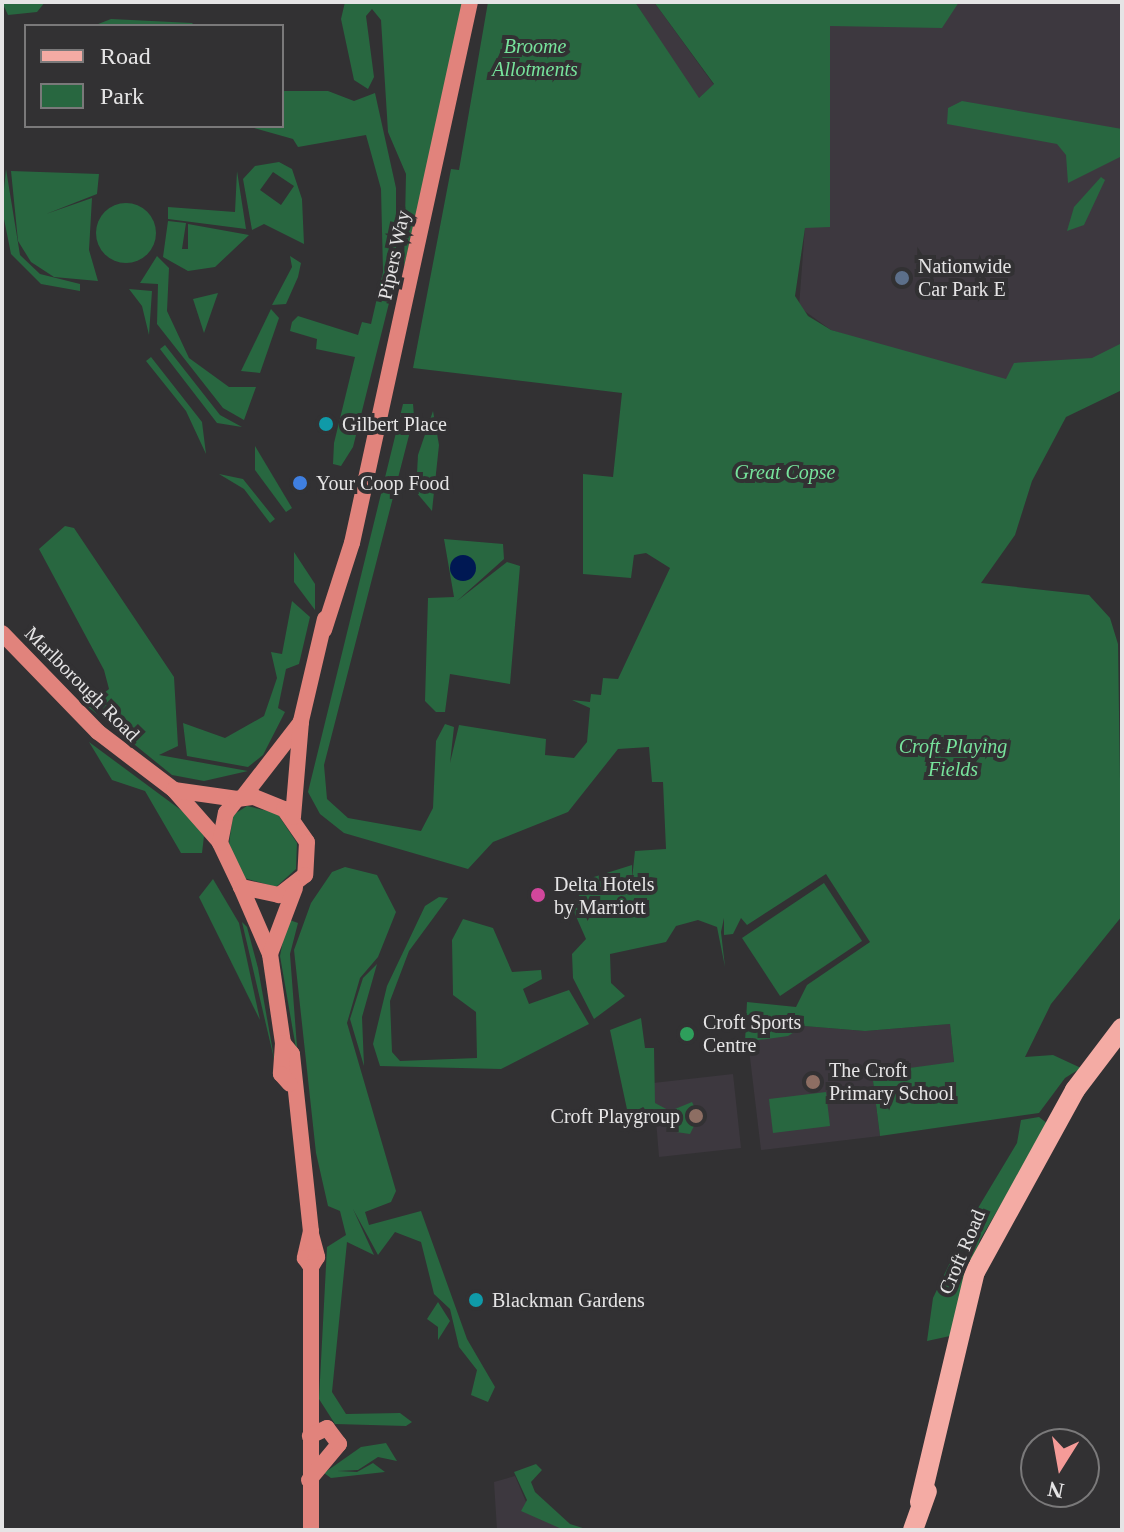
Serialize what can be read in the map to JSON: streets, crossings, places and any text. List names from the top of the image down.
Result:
{
  "streets": {
    "main road": ["Pipers Way", "Marlborough Road", "Croft Road"]
  },
  "crossings": [
    ["Pipers Way", "Marlborough Road"]
  ],
  "parks": ["Broome Allotments", "Great Copse", "Croft Playing Fields"],
  "places": [
    "Nationwide Car Park E",
    "Gilbert Place",
    "Your Coop Food",
    "Delta Hotels by Marriott",
    "Croft Sports Centre",
    "The Croft Primary School",
    "Croft Playgroup",
    "Blackman Gardens"
  ],
  "legend": ["Road", "Park"],
  "north": "bottom"
}
